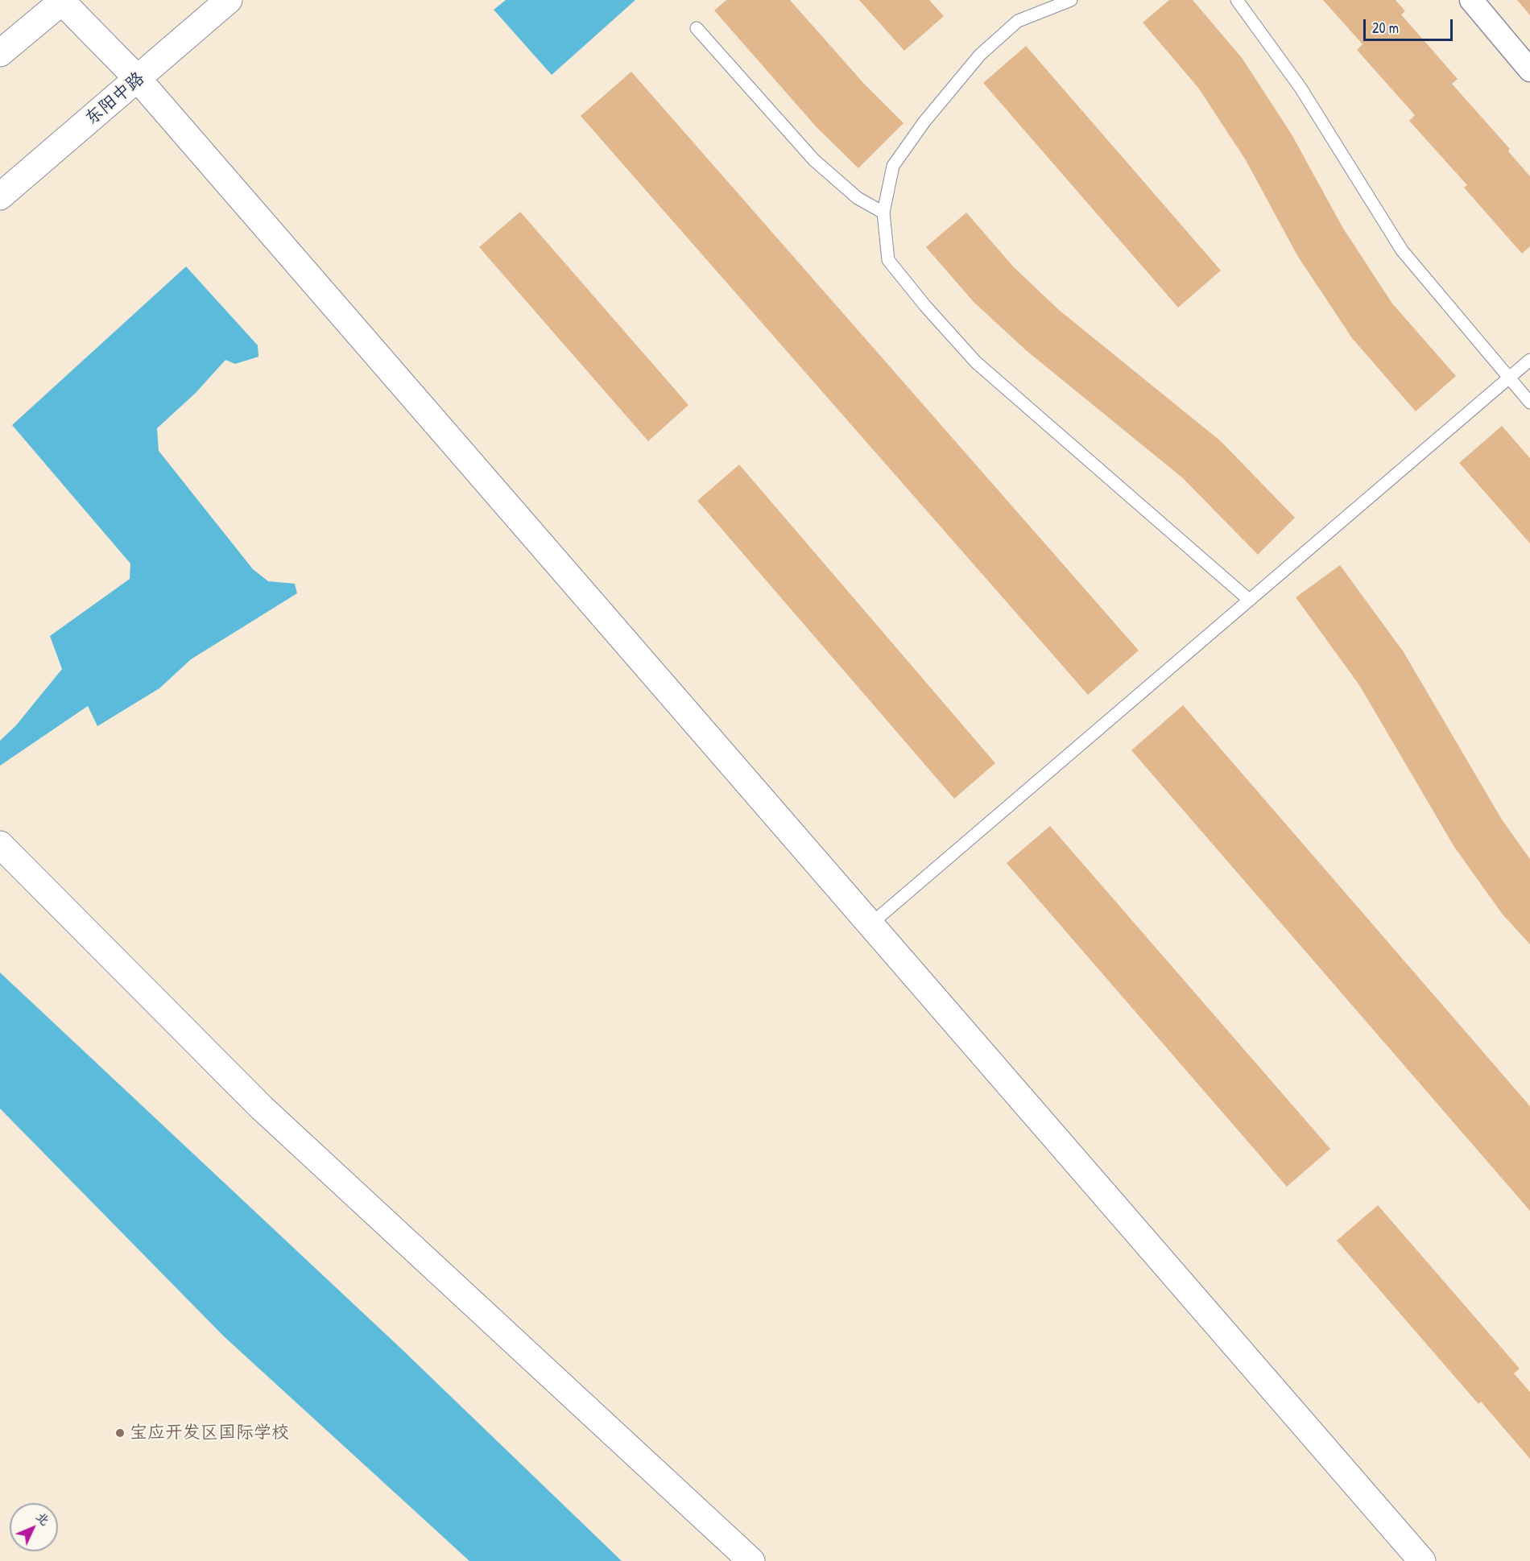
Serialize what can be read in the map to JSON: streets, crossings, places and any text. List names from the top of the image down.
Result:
{
  "streets": {
    "street": ["东阳中路"]
  },
  "places": ["宝应开发区国际学校"],
  "scale_bar": "20 m",
  "north": "top right"
}
